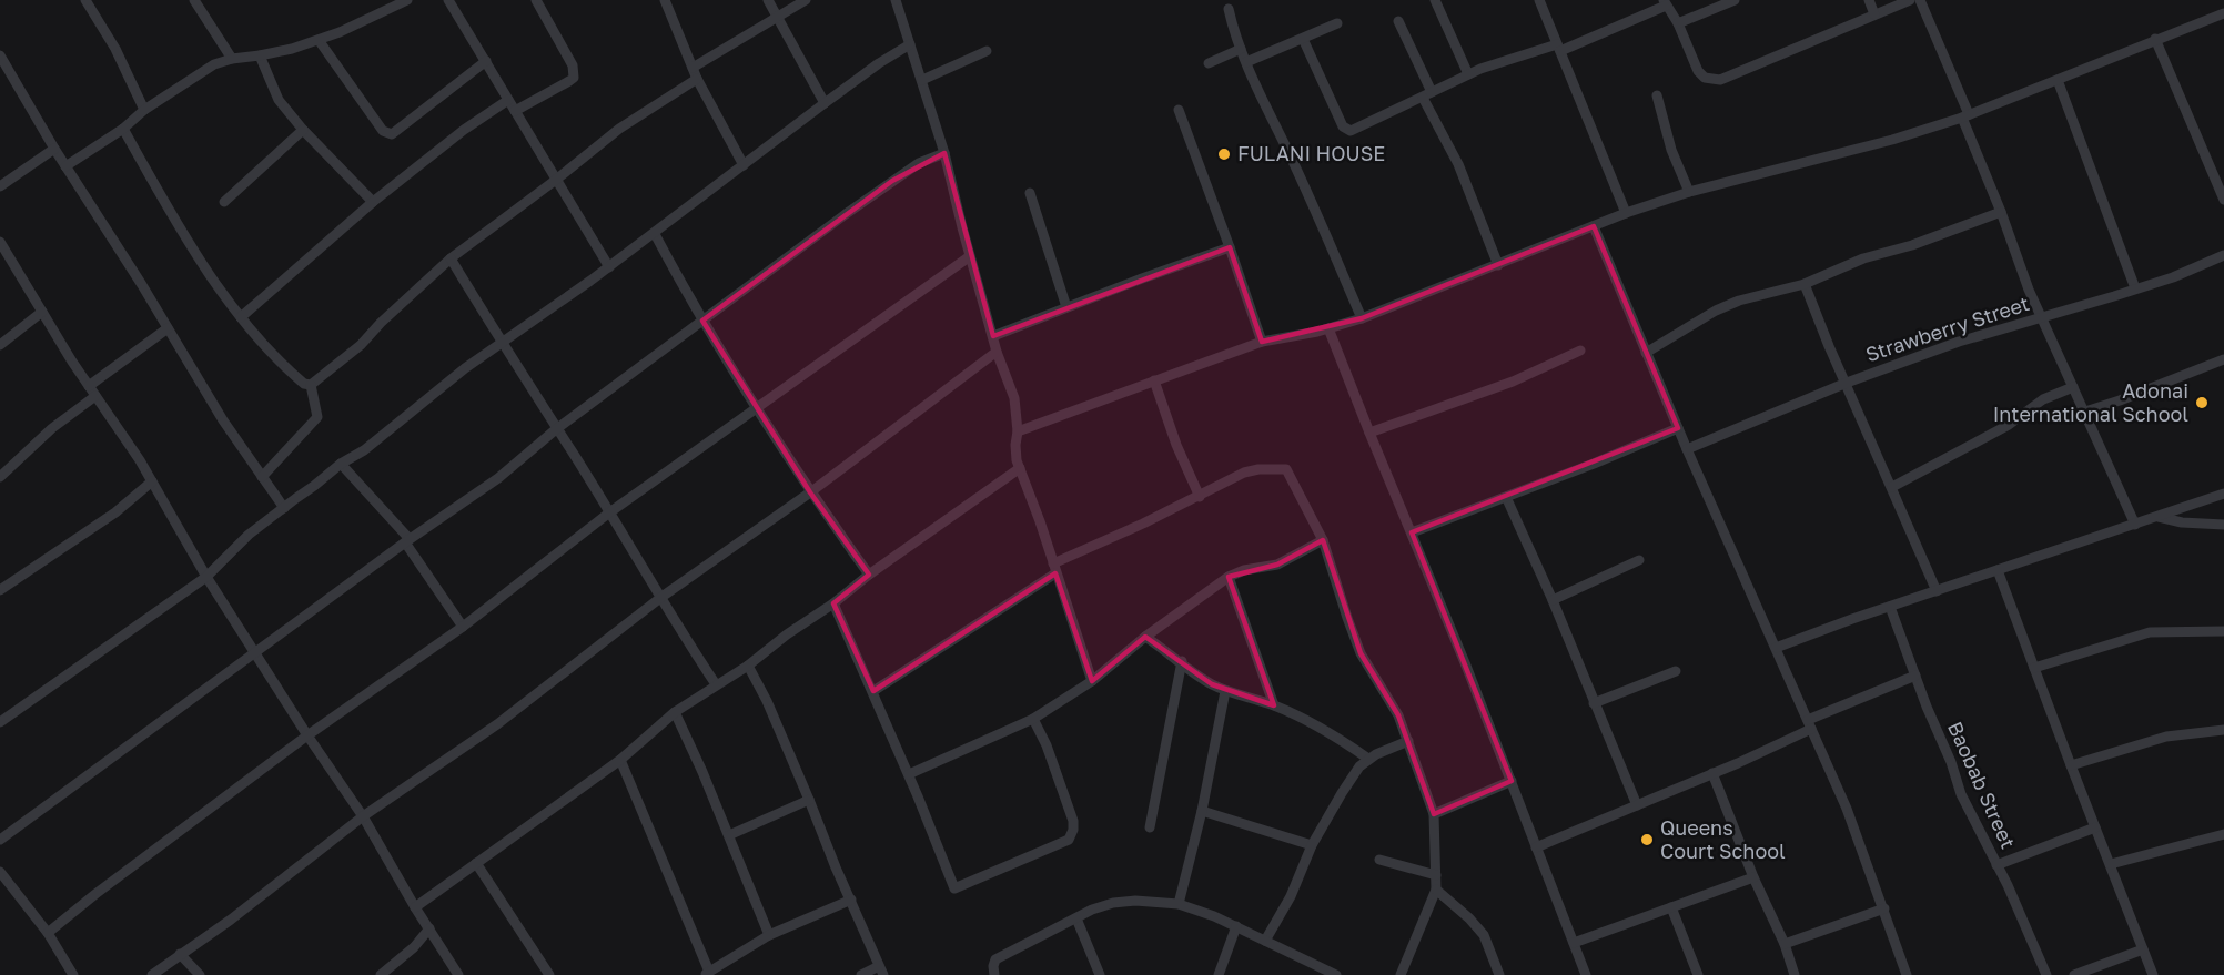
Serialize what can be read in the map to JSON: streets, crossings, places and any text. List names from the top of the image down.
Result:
{
  "streets": {
    "street": ["Strawberry Street", "Baobab Street"]
  },
  "places": ["FULANI HOUSE", "Adonai International School", "Queens Court School"]
}
